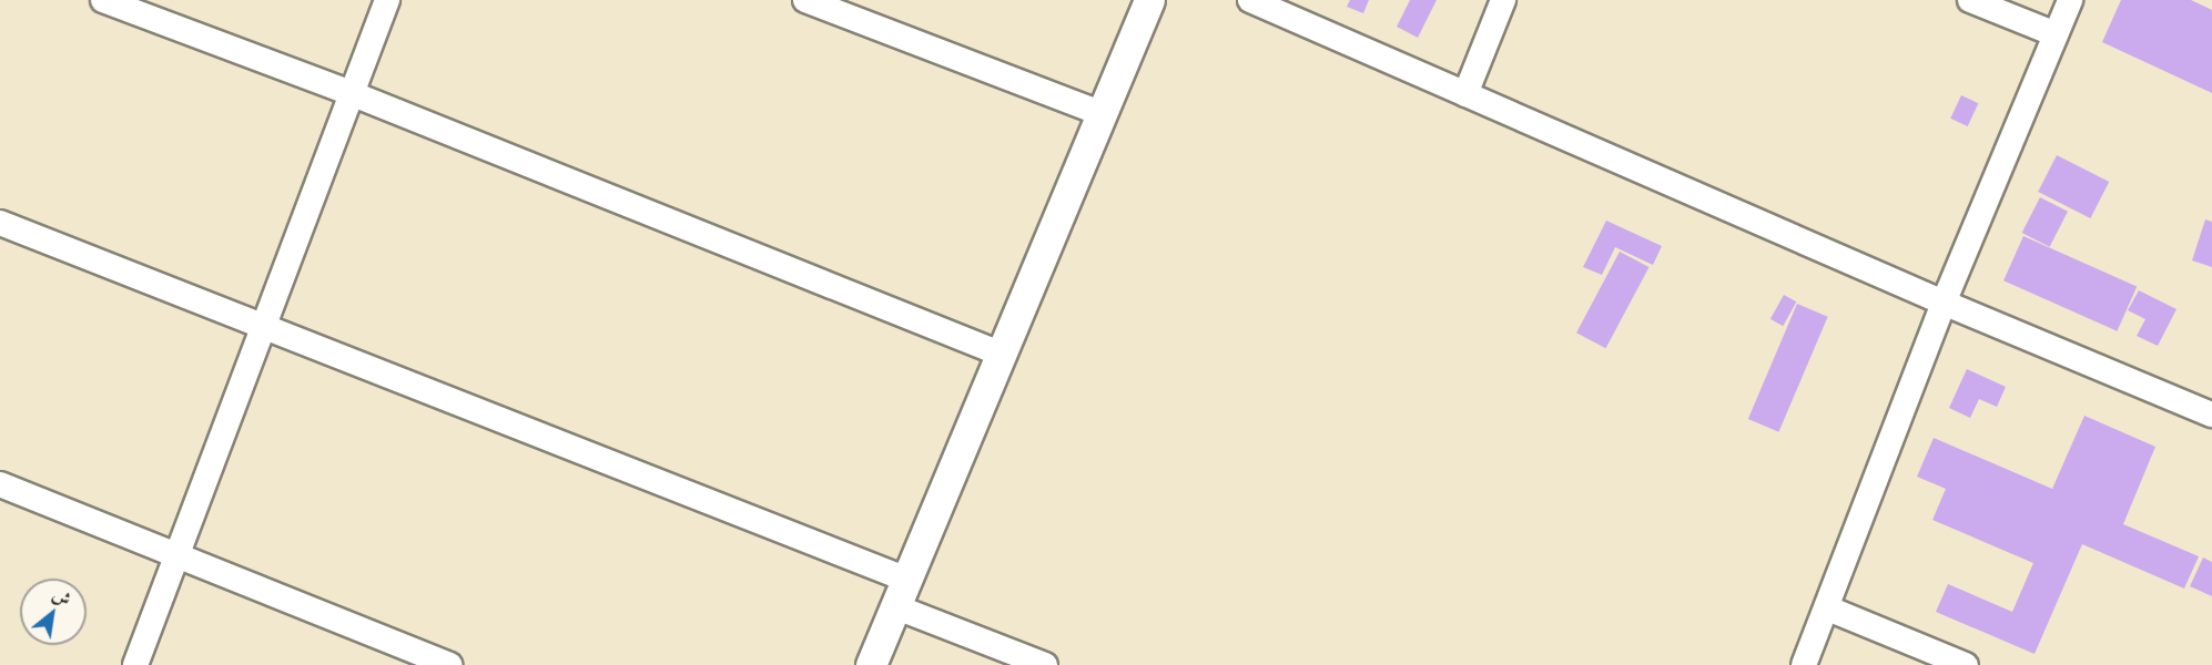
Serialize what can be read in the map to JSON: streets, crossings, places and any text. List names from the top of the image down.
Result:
{
  "north": "top right"
}
